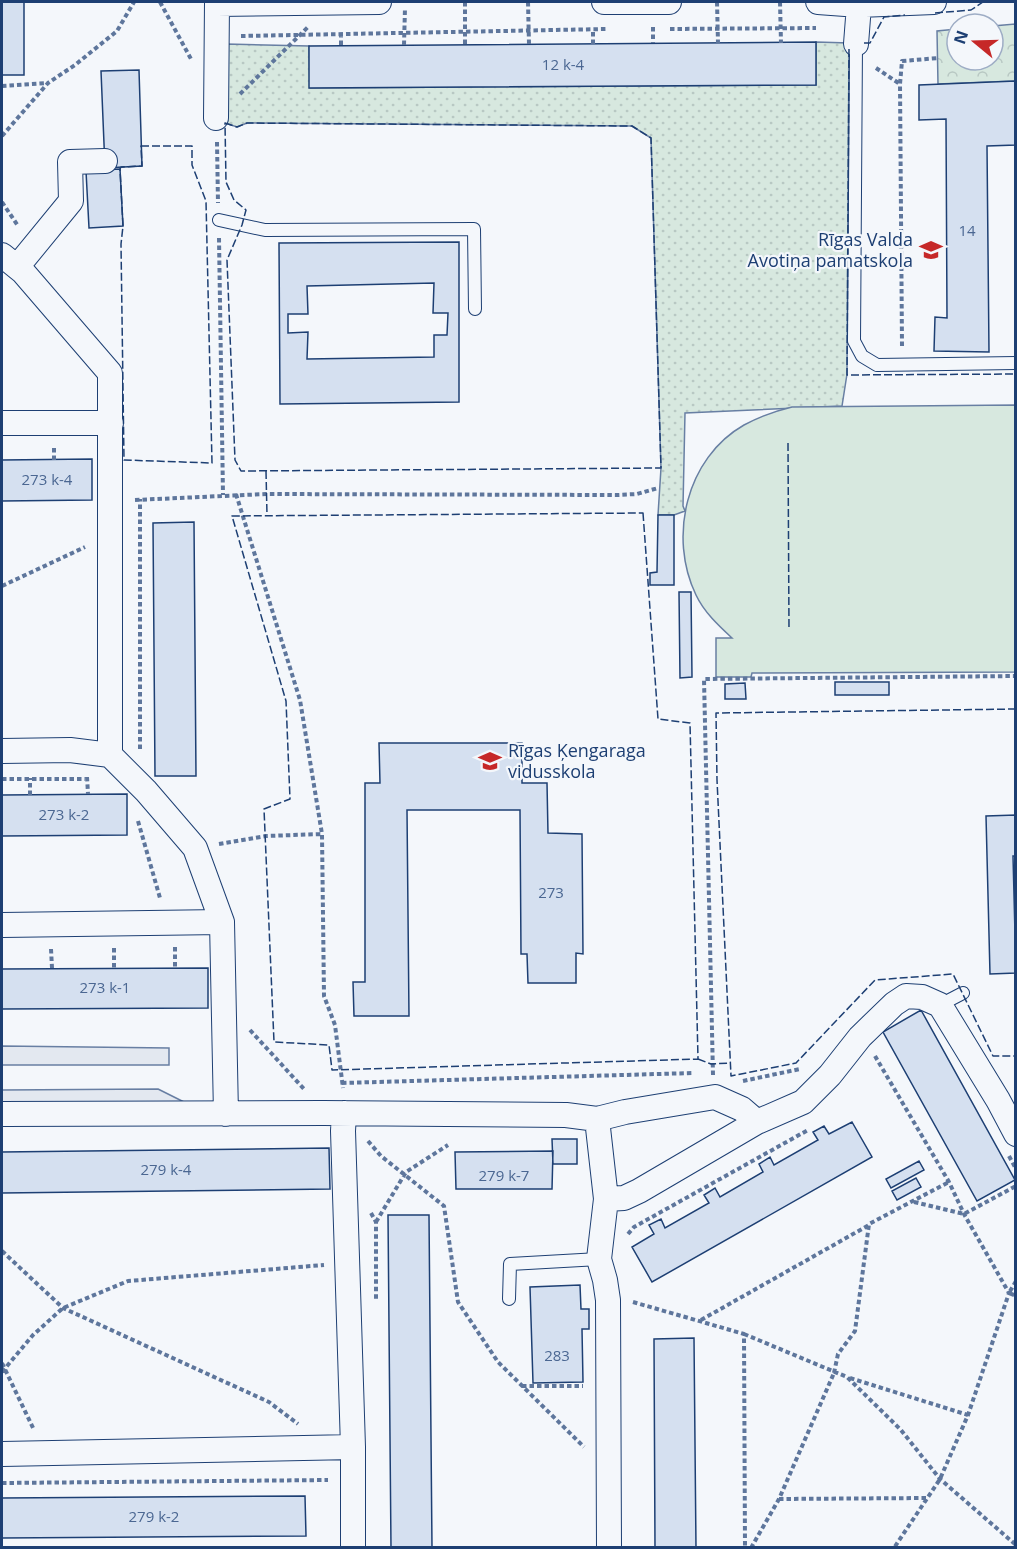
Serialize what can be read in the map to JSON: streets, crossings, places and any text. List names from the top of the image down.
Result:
{
  "places": {
    "school or university": ["Rīgas Valda Avotiņa pamatskola", "Rīgas Ķengaraga vidusskola"]
  },
  "house_numbers": [
    "12 k-4",
    "14",
    "273 k-4",
    "273 k-2",
    "273",
    "273 k-1",
    "279 k-4",
    "279 k-7",
    "283",
    "279 k-2"
  ],
  "north": "left"
}
